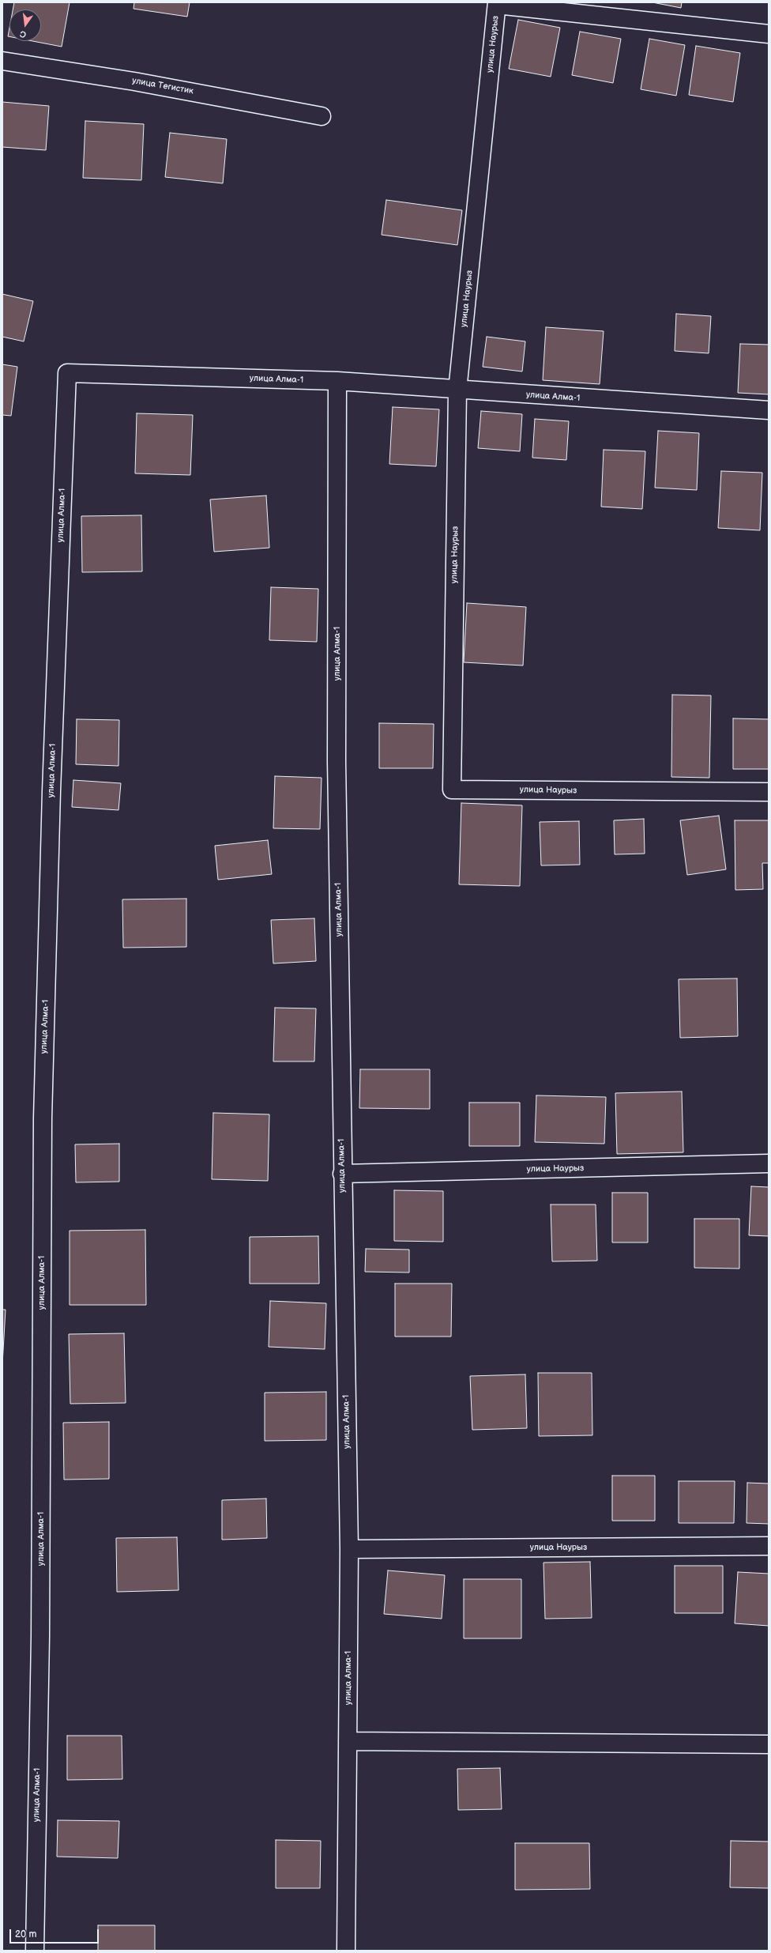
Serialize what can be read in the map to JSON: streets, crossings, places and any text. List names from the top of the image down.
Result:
{
  "streets": {
    "street": ["улица Наурыз", "улица Тегистик", "улица Алма-1"]
  },
  "crossings": [
    ["улица Наурыз", "улица Алма-1"]
  ],
  "scale_bar": "20 m",
  "north": "bottom"
}
